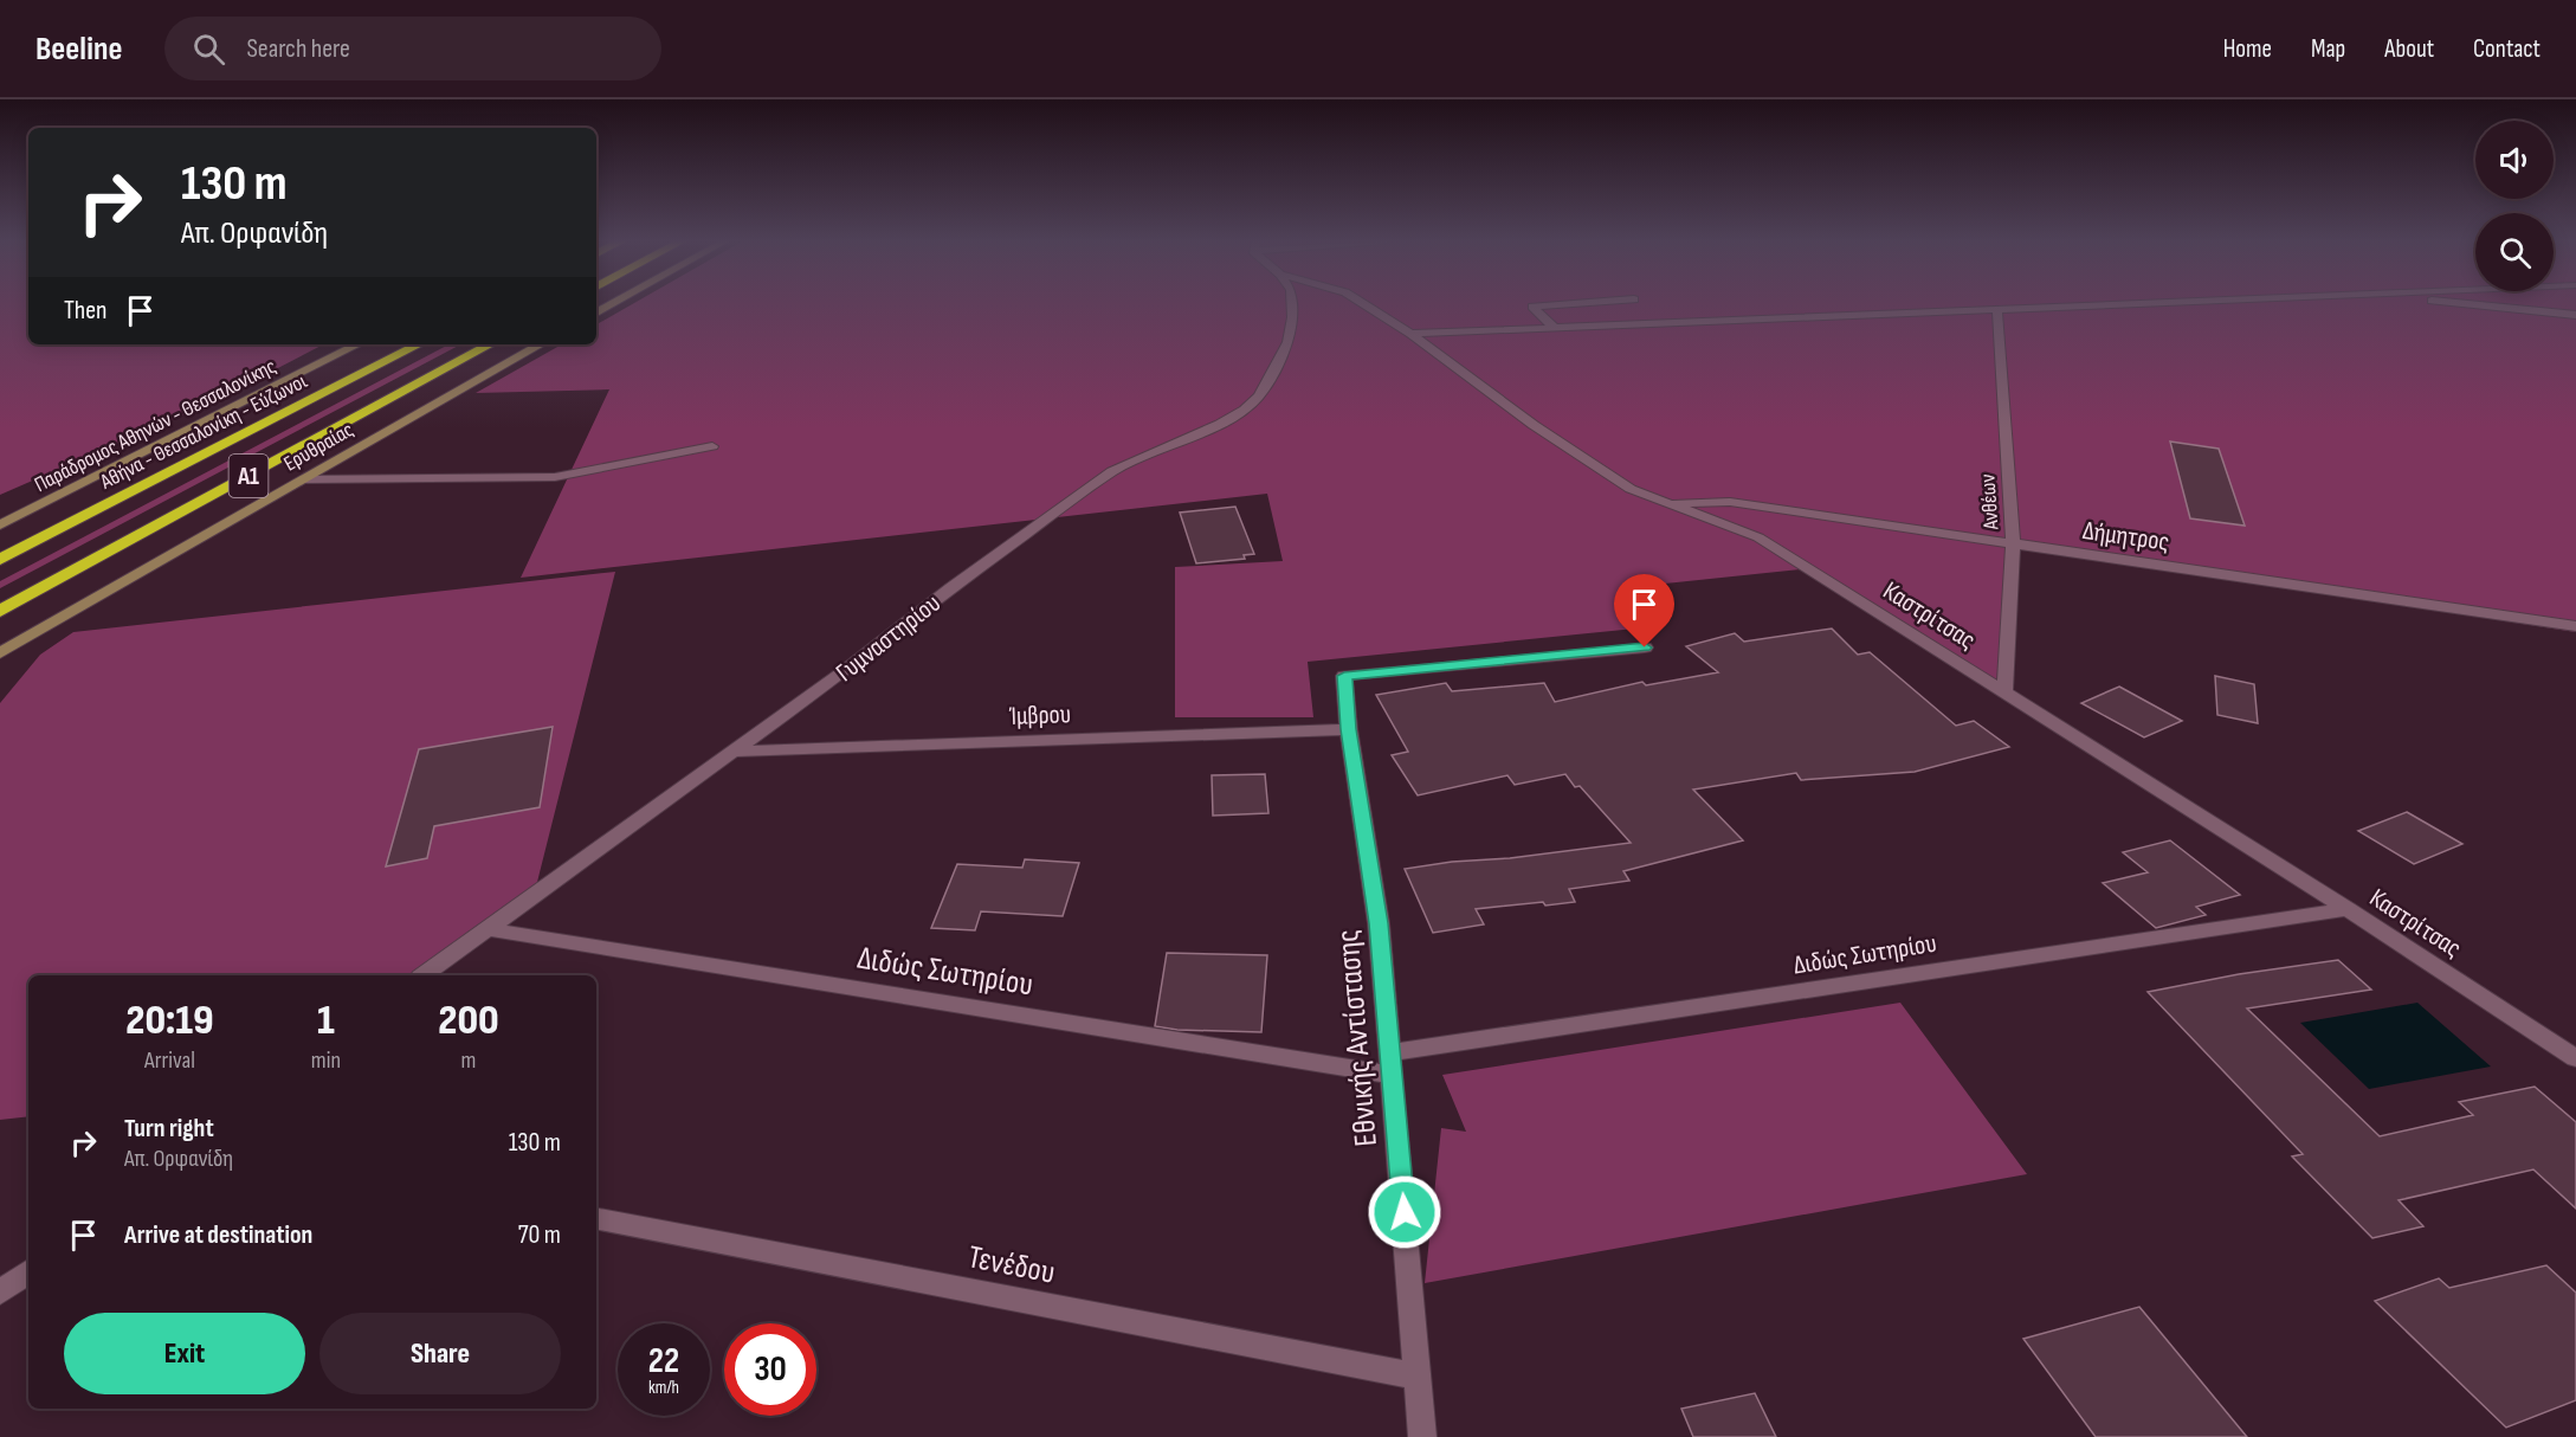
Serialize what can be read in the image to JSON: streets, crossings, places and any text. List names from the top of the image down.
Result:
{
  "streets": {
    "highway": ["Αθήνα - Θεσσαλονίκη - Εύζωνοι", "Α1"],
    "main road": ["Παράδρομος Αθηνών - Θεσσαλονίκης", "Ερυθραίας"],
    "street": [
      "Ανθέων",
      "Δήμητρος",
      "Καστρίτσας",
      "Γυμναστηρίου",
      "Ίμβρου",
      "Διδώς Σωτηρίου",
      "Εθνικής Αντίστασης",
      "Τενέδου"
    ]
  },
  "crossings": [
    ["Ανθέων", "Δήμητρος"],
    ["Ανθέων", "Καστρίτσας"],
    ["Δήμητρος", "Καστρίτσας"],
    ["Καστρίτσας", "Διδώς Σωτηρίου"],
    ["Γυμναστηρίου", "Ίμβρου"],
    ["Γυμναστηρίου", "Διδώς Σωτηρίου"],
    ["Ίμβρου", "Εθνικής Αντίστασης"],
    ["Διδώς Σωτηρίου", "Εθνικής Αντίστασης"],
    ["Εθνικής Αντίστασης", "Τενέδου"]
  ],
  "page": {
    "header": "Beeline",
    "search": "Search here",
    "nav": [
      "Home",
      "Map",
      "About",
      "Contact"
    ],
    "turn": ["130 m", "Απ. Ορφανίδη"],
    "then": "Then",
    "eta": [
      "20:19",
      "Arrival",
      "1",
      "min",
      "200",
      "m"
    ],
    "list": [
      {
        "name": "Turn right",
        "note": "Απ. Ορφανίδη",
        "value": "130 m"
      },
      {
        "name": "Arrive at destination",
        "value": "70 m"
      }
    ],
    "buttons": ["Exit", "Share"],
    "speed": "22 km/h",
    "limit": "30"
  }
}
